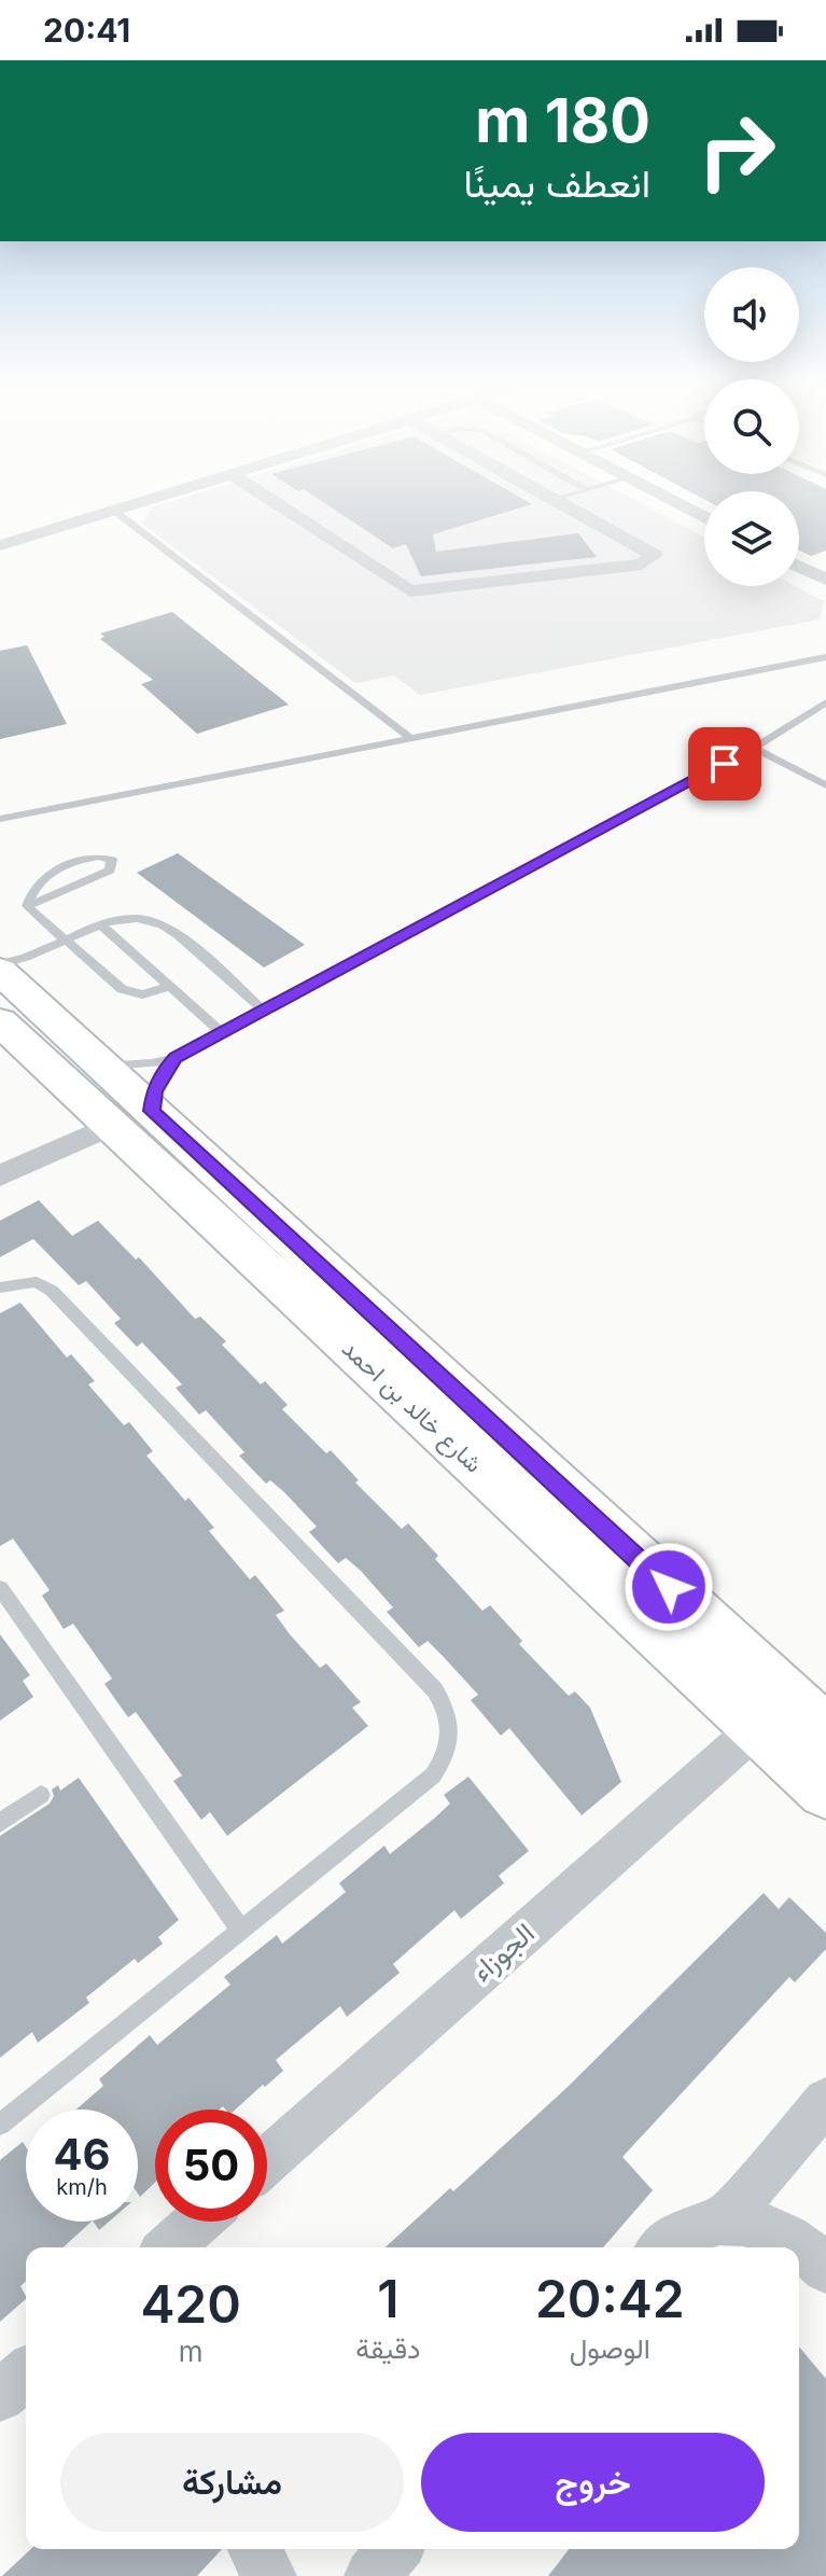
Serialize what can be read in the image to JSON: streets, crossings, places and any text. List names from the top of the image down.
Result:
{
  "streets": {
    "main road": ["شارع خالد بن احمد"],
    "street": ["الجوزاء"]
  },
  "crossings": [
    ["شارع خالد بن احمد", "الجوزاء"]
  ],
  "page": {
    "status": "20:41",
    "turn": ["180 m", "انعطف يمينًا"],
    "speed": "46 km/h",
    "limit": "50",
    "eta": [
      "20:42",
      "الوصول",
      "1",
      "دقيقة",
      "420",
      "m"
    ],
    "buttons": ["خروج", "مشاركة"]
  }
}
